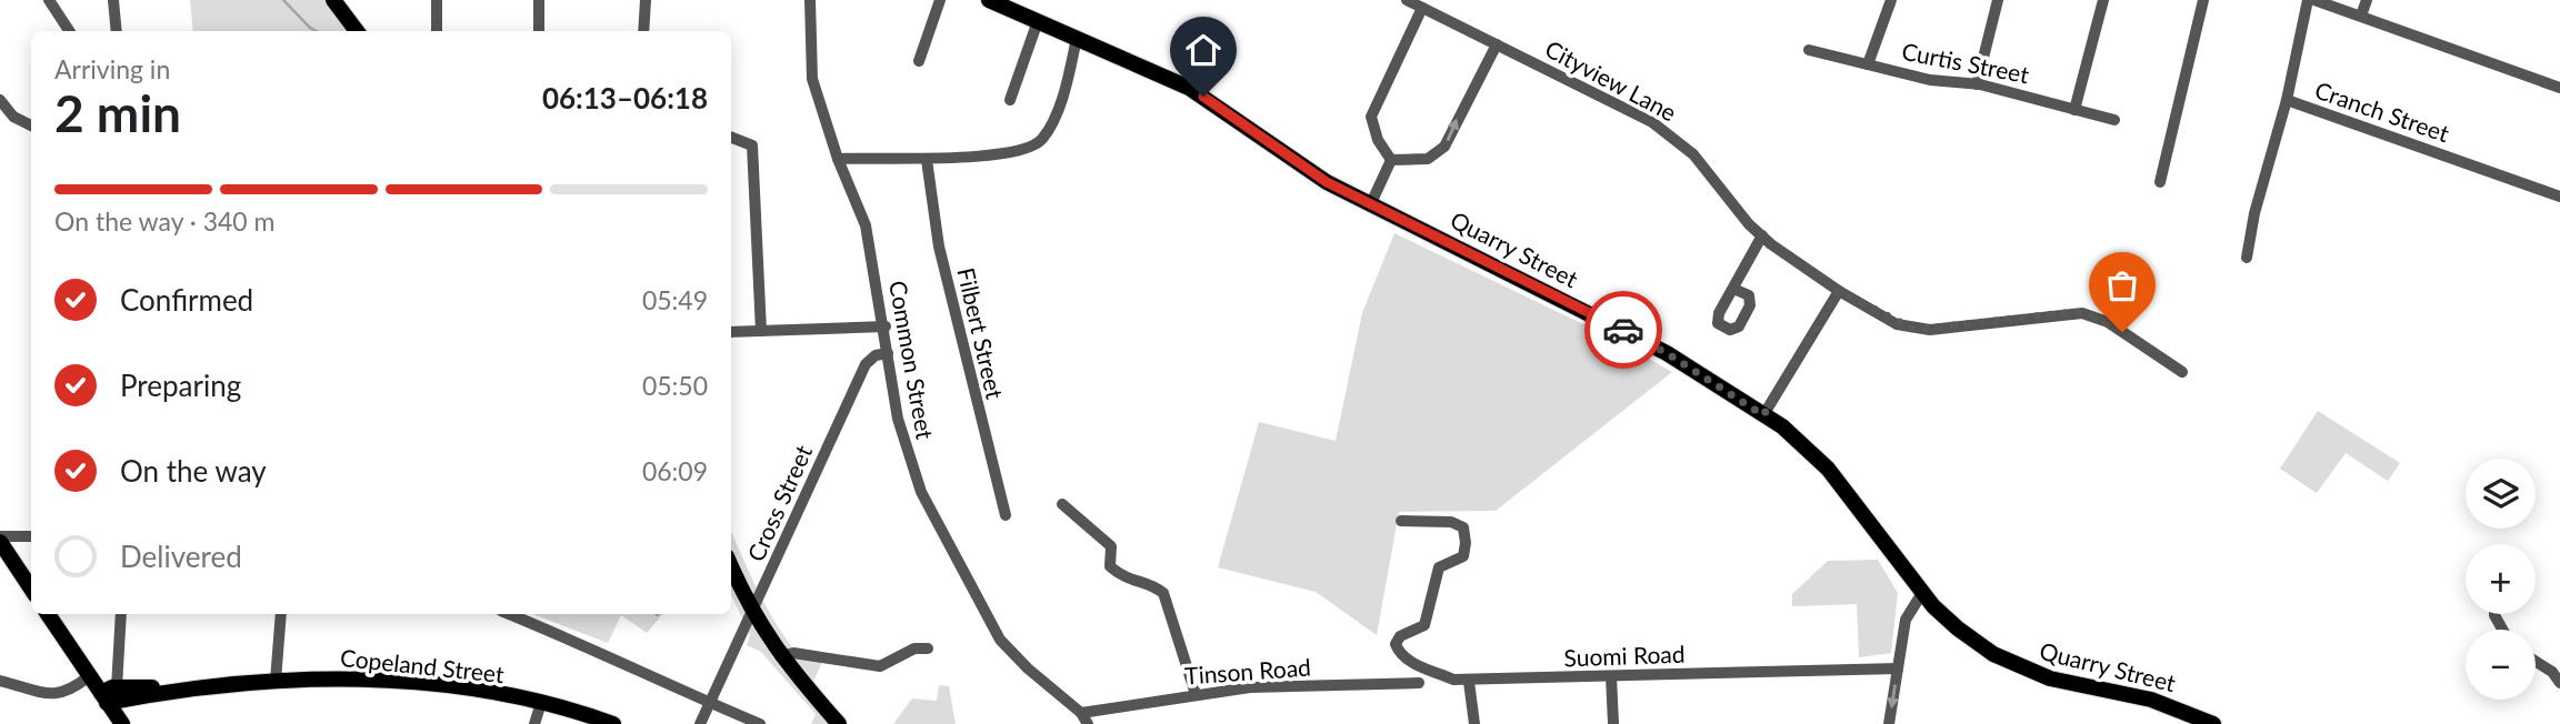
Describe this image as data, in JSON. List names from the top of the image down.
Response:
{
  "streets": {
    "main road": ["Quarry Street", "Copeland Street"],
    "street": [
      "Curtis Street",
      "Cityview Lane",
      "Cranch Street",
      "Filbert Street",
      "Common Street",
      "Cross Street",
      "Suomi Road",
      "Tinson Road"
    ]
  },
  "crossings": [
    ["Common Street", "Cross Street"],
    ["Common Street", "Tinson Road"]
  ],
  "page": {
    "heading": ["2 min", "Arriving in", "06:13–06:18"],
    "bar": "On the way · 340 m",
    "list": [
      ["Confirmed", "05:49"],
      ["Preparing", "05:50"],
      ["On the way", "06:09"],
      "Delivered"
    ],
    "map_buttons": ["+", "−"]
  }
}
